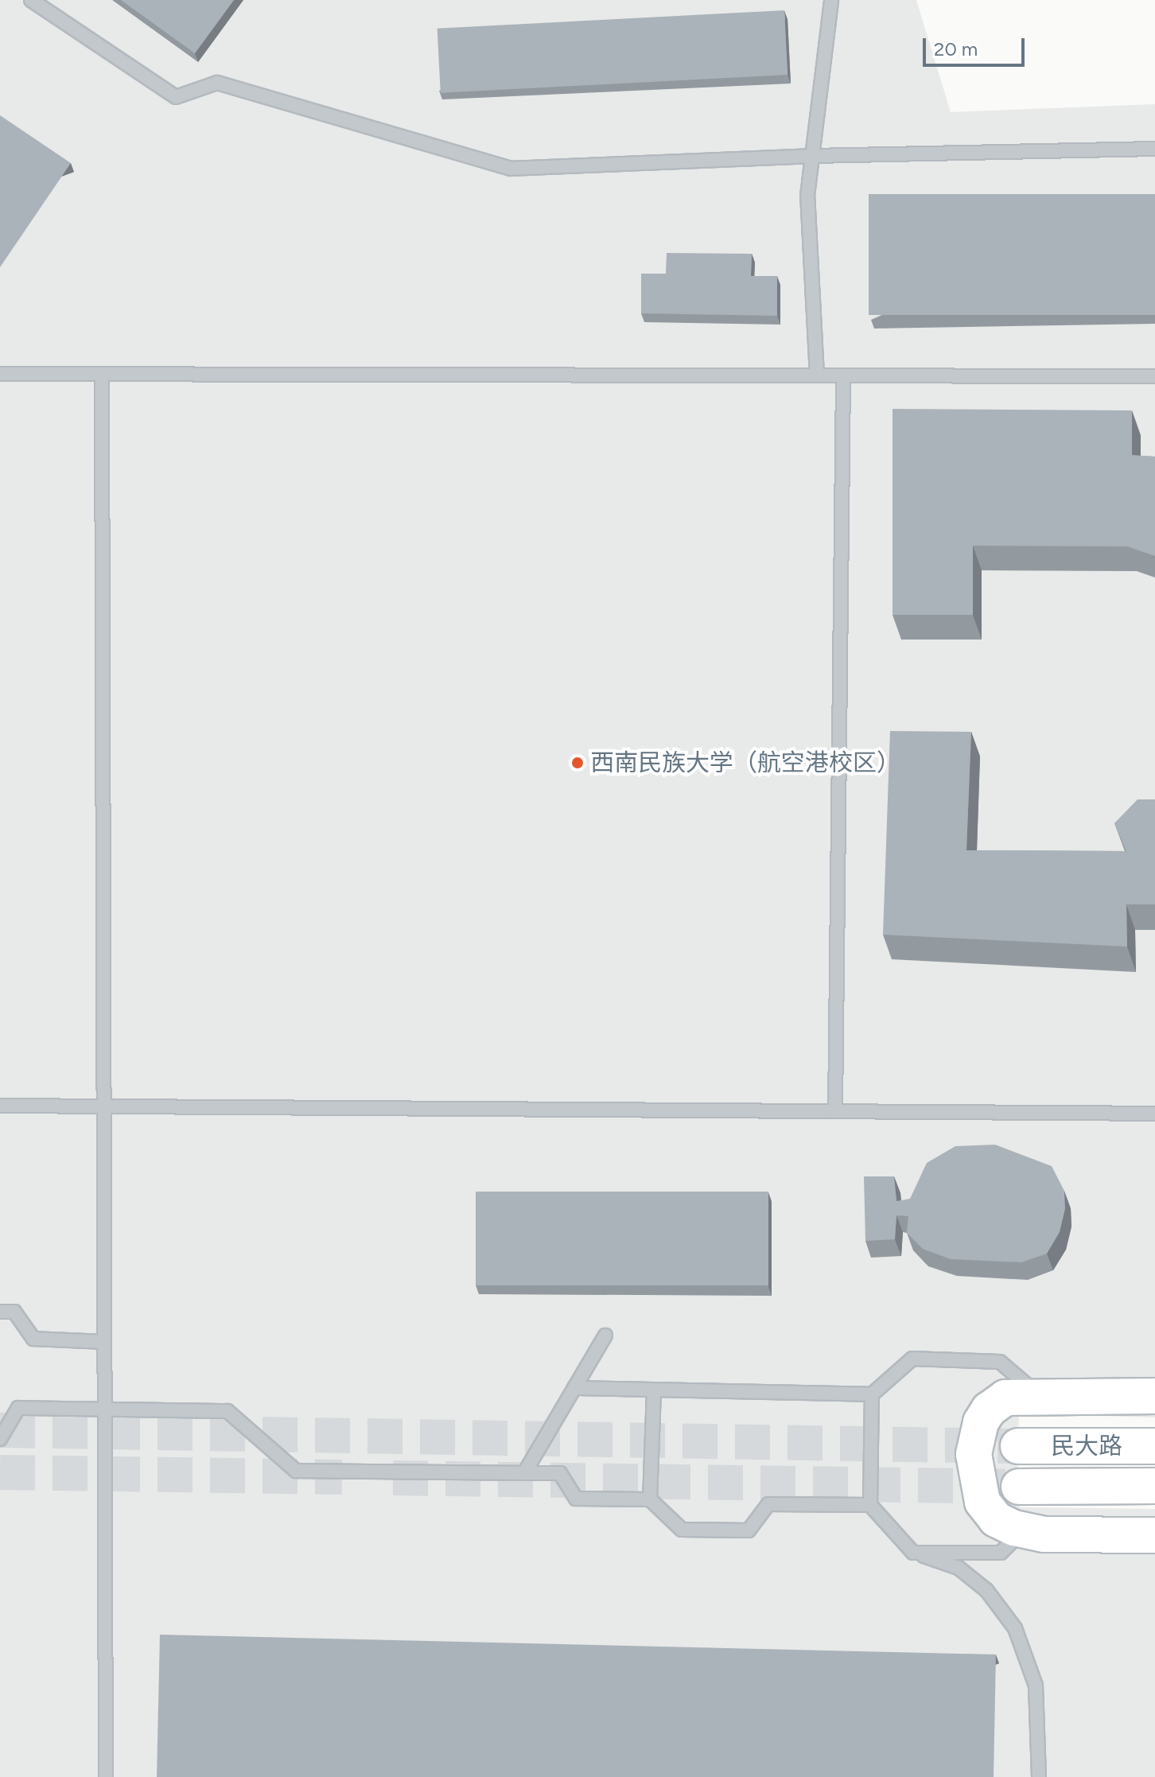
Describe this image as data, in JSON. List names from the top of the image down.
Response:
{
  "streets": {
    "street": ["民大路"]
  },
  "places": ["西南民族大学（航空港校区）"],
  "scale_bar": "20 m"
}
